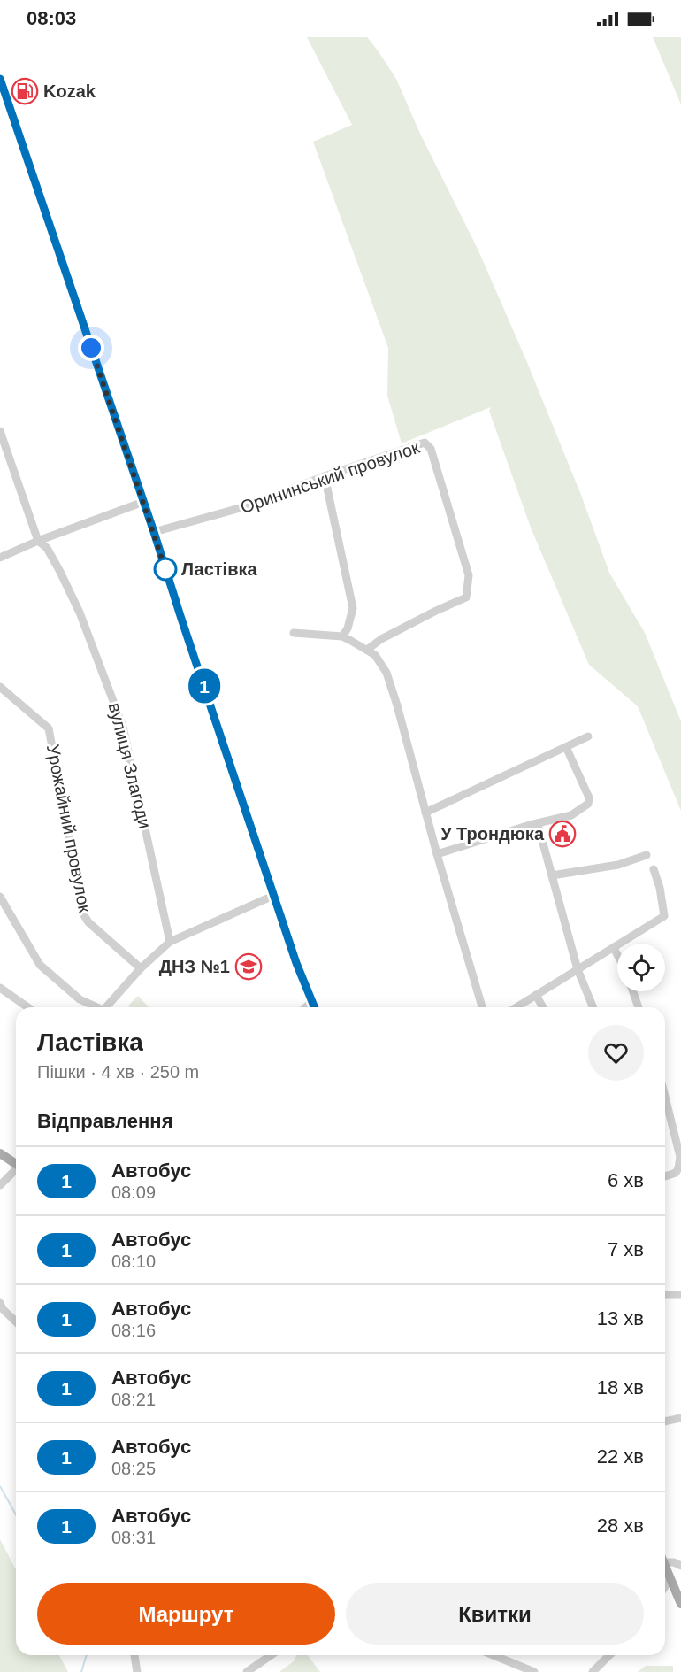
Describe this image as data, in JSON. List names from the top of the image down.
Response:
{
  "streets": {
    "street": ["Орининський провулок", "вулиця Злагоди", "Урожайний провулок"]
  },
  "places": {
    "fuel station": ["Kozak"],
    "other": ["Ластівка"],
    "public building": ["У Трондюка"],
    "school or university": ["ДНЗ №1"]
  },
  "lines": ["bus line 1"],
  "page": {
    "status": "08:03",
    "on_map": "1",
    "heading": [
      ["Ластівка", "Пішки · 4 хв · 250 m"],
      "Відправлення"
    ],
    "list": [
      {
        "mark": "1",
        "name": "Автобус",
        "note": "08:09",
        "value": "6 хв"
      },
      {
        "mark": "1",
        "name": "Автобус",
        "note": "08:10",
        "value": "7 хв"
      },
      {
        "mark": "1",
        "name": "Автобус",
        "note": "08:16",
        "value": "13 хв"
      },
      {
        "mark": "1",
        "name": "Автобус",
        "note": "08:21",
        "value": "18 хв"
      },
      {
        "mark": "1",
        "name": "Автобус",
        "note": "08:25",
        "value": "22 хв"
      },
      {
        "mark": "1",
        "name": "Автобус",
        "note": "08:31",
        "value": "28 хв"
      }
    ],
    "buttons": ["Маршрут", "Квитки"]
  }
}
